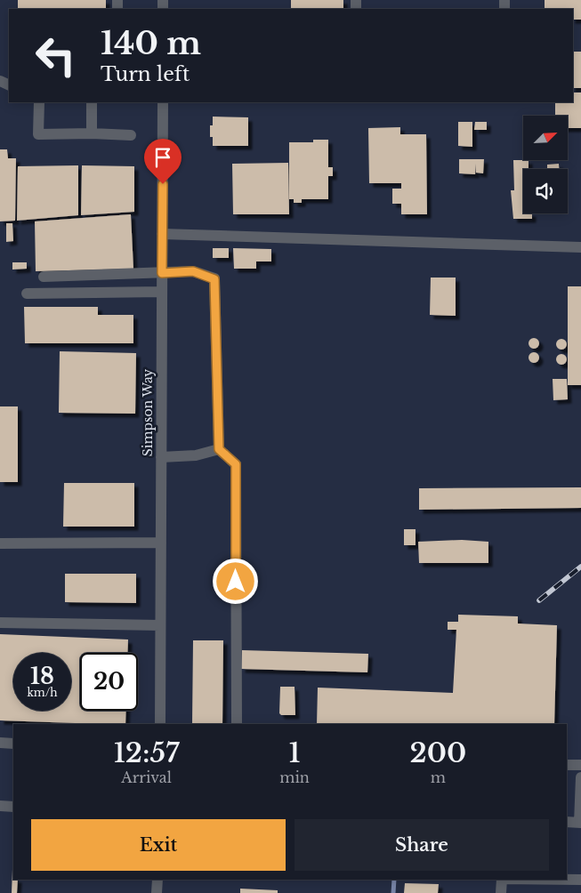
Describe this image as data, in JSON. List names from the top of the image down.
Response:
{
  "streets": {
    "street": ["Simpson Way"]
  },
  "north": "top right",
  "page": {
    "turn": ["140 m", "Turn left"],
    "speed": "18 km/h",
    "limit": "20",
    "eta": [
      "12:57",
      "Arrival",
      "1",
      "min",
      "200",
      "m"
    ],
    "buttons": ["Exit", "Share"]
  }
}
